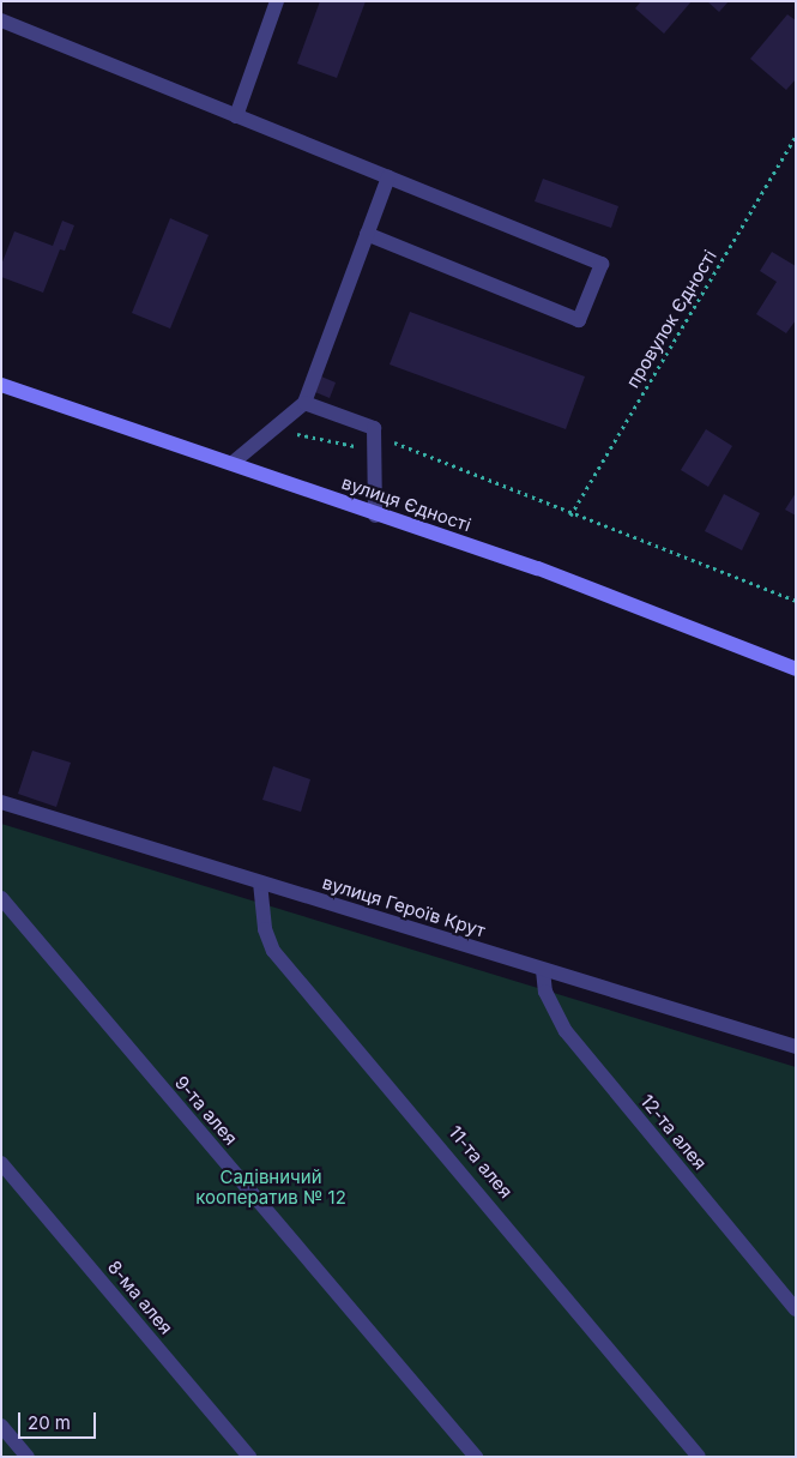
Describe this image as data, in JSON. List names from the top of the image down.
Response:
{
  "streets": {
    "main road": ["вулиця Єдності"],
    "street": [
      "вулиця Героїв Крут",
      "9-та алея",
      "12-та алея",
      "11-та алея",
      "8-ма алея"
    ],
    "path": ["провулок Єдності"]
  },
  "crossings": [
    ["вулиця Героїв Крут", "12-та алея"],
    ["вулиця Героїв Крут", "11-та алея"]
  ],
  "parks": ["Садівничий кооператив № 12"],
  "scale_bar": "20 m"
}
